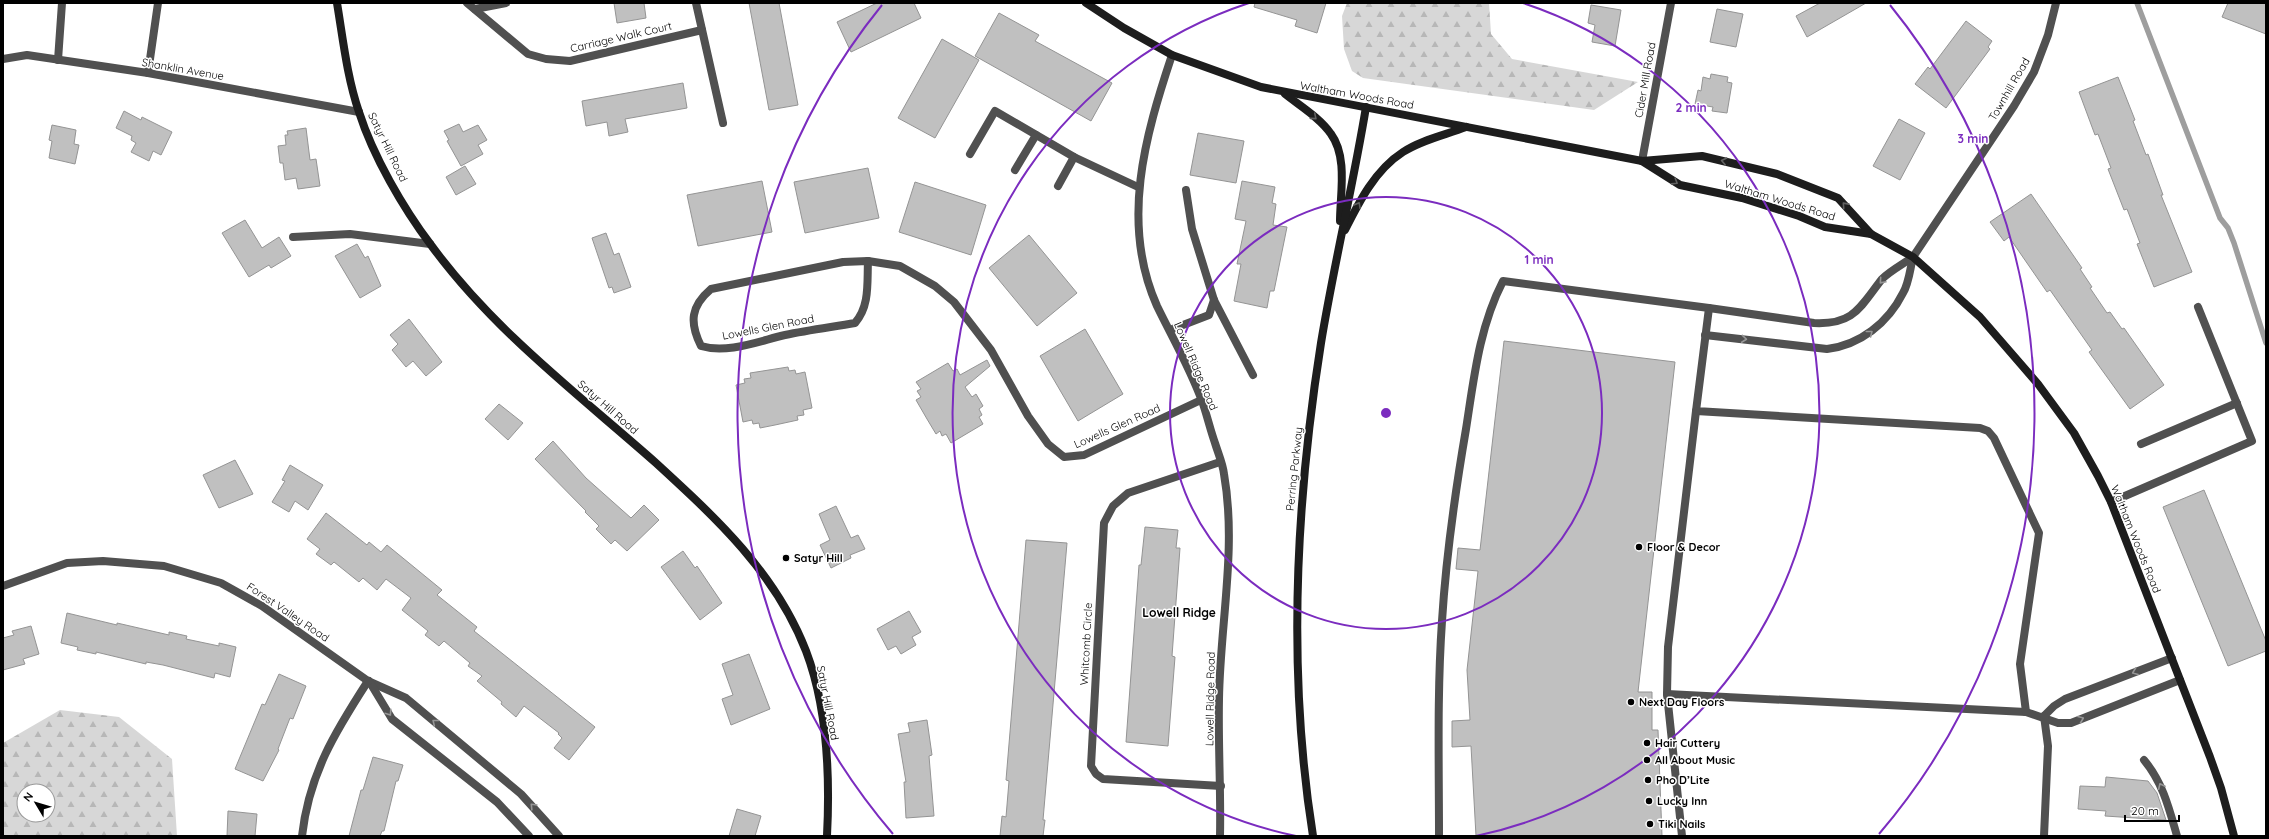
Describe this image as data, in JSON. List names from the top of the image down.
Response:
{
  "streets": {
    "street": [
      "Carriage Walk Court",
      "Shanklin Avenue",
      "Cider Mill Road",
      "Townhill Road",
      "Waltham Woods Road",
      "Satyr Hill Road",
      "Lowells Glen Road",
      "Lowell Ridge Road",
      "Perring Parkway",
      "Forest Valley Road",
      "Whitcomb Circle"
    ]
  },
  "crossings": [
    ["Shanklin Avenue", "Satyr Hill Road"],
    ["Cider Mill Road", "Waltham Woods Road"],
    ["Townhill Road", "Waltham Woods Road"],
    ["Waltham Woods Road", "Lowell Ridge Road"],
    ["Waltham Woods Road", "Perring Parkway"],
    ["Lowells Glen Road", "Lowell Ridge Road"],
    ["Lowell Ridge Road", "Whitcomb Circle"]
  ],
  "districts": ["Lowell Ridge"],
  "places": [
    "Floor & Decor",
    "Satyr Hill",
    "Next Day Floors",
    "Hair Cuttery",
    "All About Music",
    "Pho D’Lite",
    "Lucky Inn",
    "Tiki Nails"
  ],
  "scale_bar": "20 m",
  "north": "top left",
  "rings": ["2 min", "3 min", "1 min"]
}
